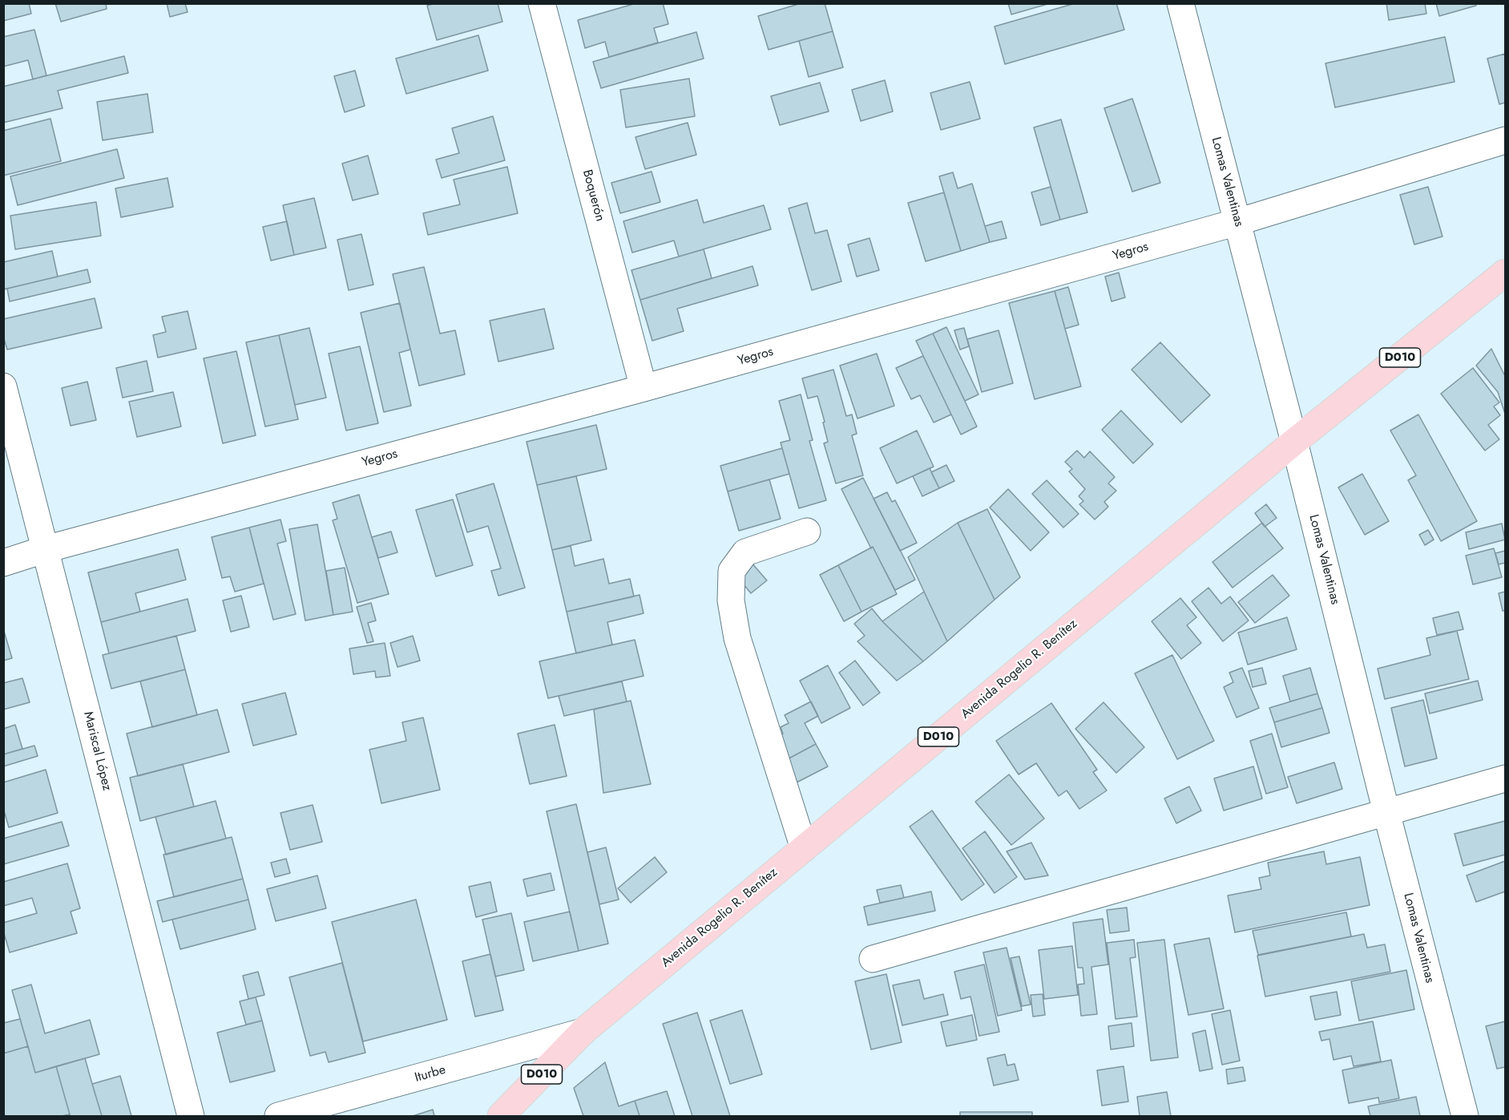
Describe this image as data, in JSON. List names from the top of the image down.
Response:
{
  "streets": {
    "main road": ["D010", "Avenida Rogelio R. Benítez"],
    "street": [
      "Lomas Valentinas",
      "Boquerón",
      "Yegros",
      "Mariscal López",
      "Iturbe"
    ]
  },
  "crossings": [
    ["Lomas Valentinas", "Yegros"],
    ["Lomas Valentinas", "Avenida Rogelio R. Benítez"],
    ["Boquerón", "Yegros"],
    ["Yegros", "Mariscal López"],
    ["Avenida Rogelio R. Benítez", "Iturbe"]
  ]
}
